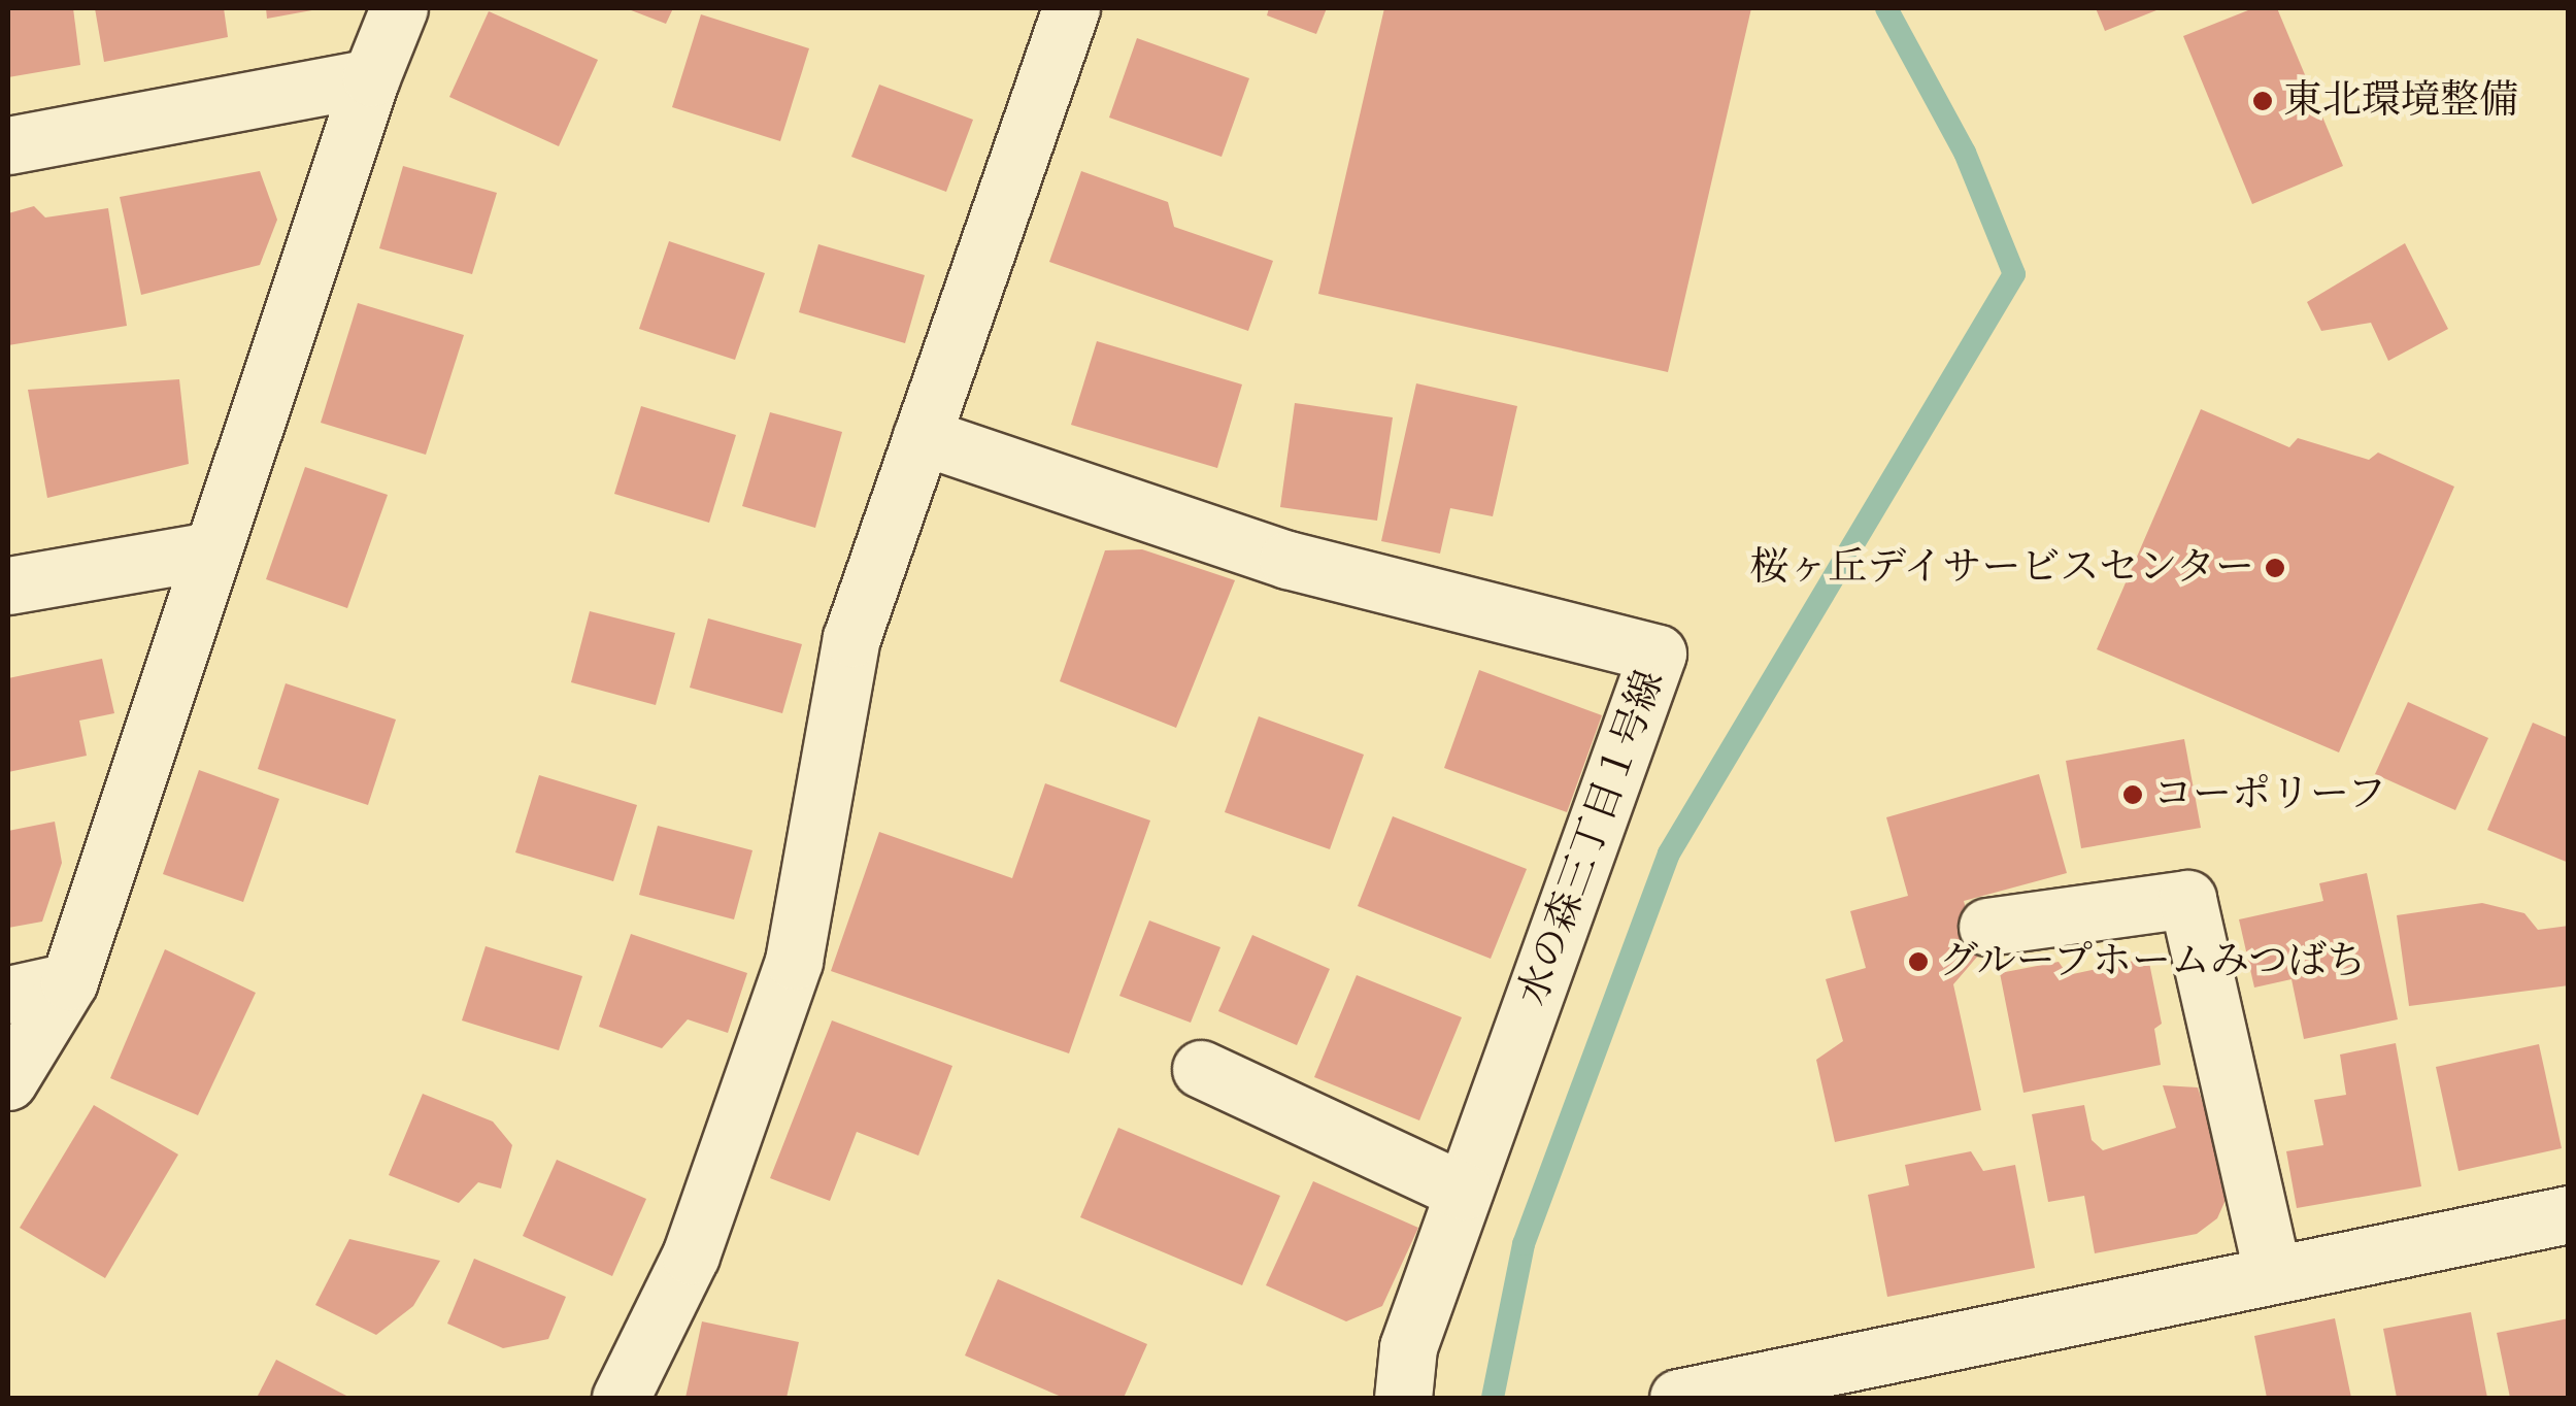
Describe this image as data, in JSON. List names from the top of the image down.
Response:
{
  "streets": {
    "street": ["水の森三丁目１号線"]
  },
  "places": [
    "東北環境整備",
    "桜ヶ丘デイサービスセンター",
    "コーポリーフ",
    "グループホームみつばち"
  ]
}
